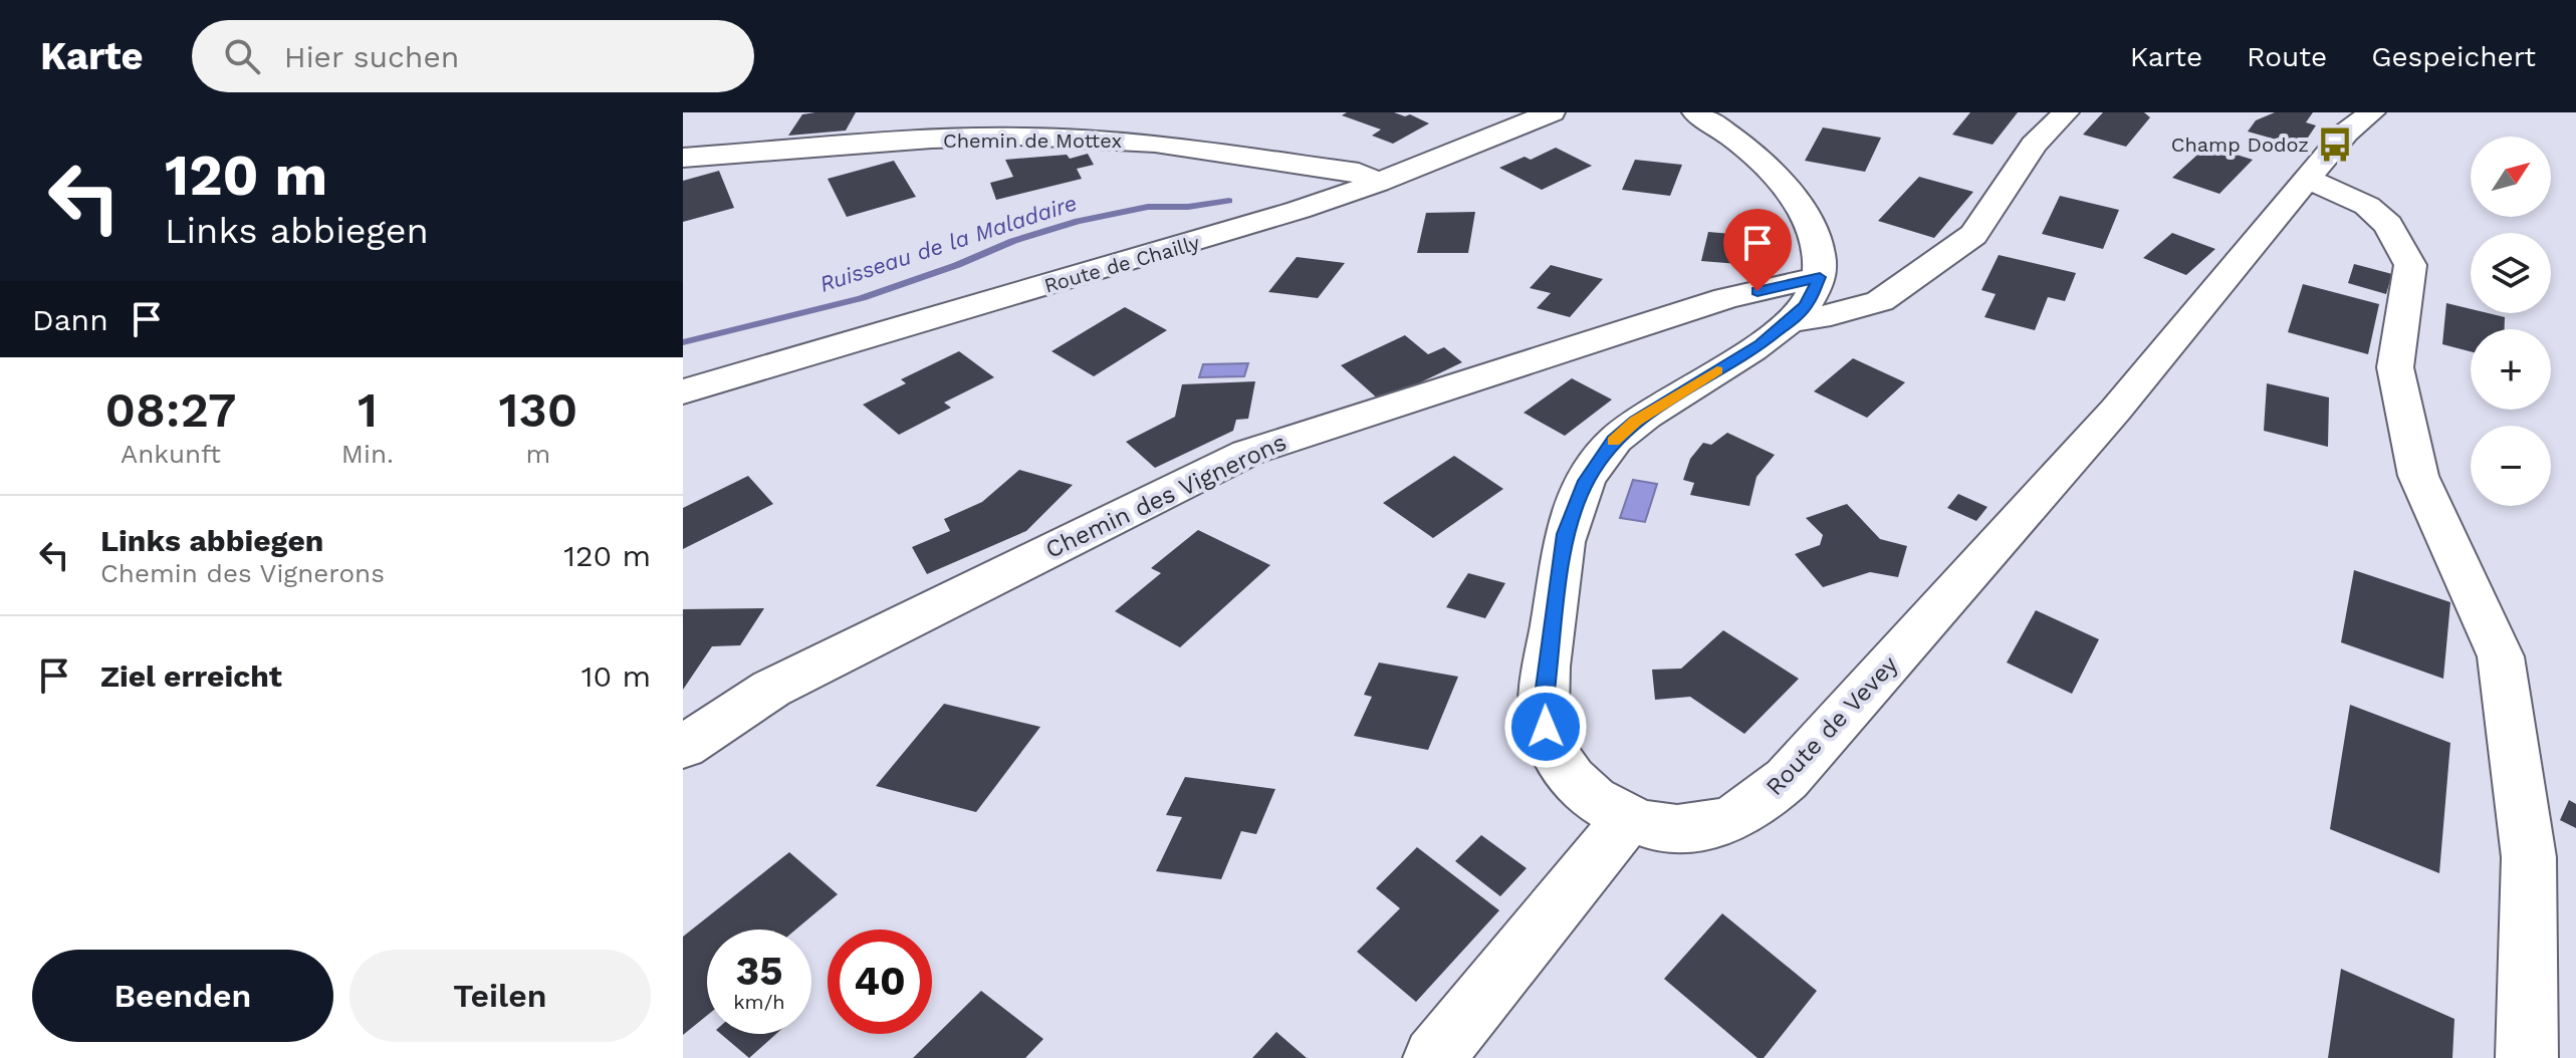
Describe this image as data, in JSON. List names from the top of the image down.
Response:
{
  "streets": {
    "street": [
      "Chemin de Mottex",
      "Route de Chailly",
      "Chemin des Vignerons",
      "Route de Vevey"
    ]
  },
  "crossings": [
    ["Chemin de Mottex", "Route de Chailly"],
    ["Chemin des Vignerons", "Route de Vevey"]
  ],
  "water": ["Ruisseau de la Maladaire"],
  "places": {
    "bus stop": ["Champ Dodoz"]
  },
  "north": "top right",
  "page": {
    "header": "Karte",
    "search": "Hier suchen",
    "nav": ["Karte", "Route", "Gespeichert"],
    "turn": ["120 m", "Links abbiegen"],
    "map_buttons": ["+", "−"],
    "then": "Dann",
    "eta": [
      "08:27",
      "Ankunft",
      "1",
      "Min.",
      "130",
      "m"
    ],
    "list": [
      {
        "name": "Links abbiegen",
        "note": "Chemin des Vignerons",
        "value": "120 m"
      },
      {
        "name": "Ziel erreicht",
        "value": "10 m"
      }
    ],
    "speed": "35 km/h",
    "limit": "40",
    "buttons": ["Beenden", "Teilen"]
  }
}
